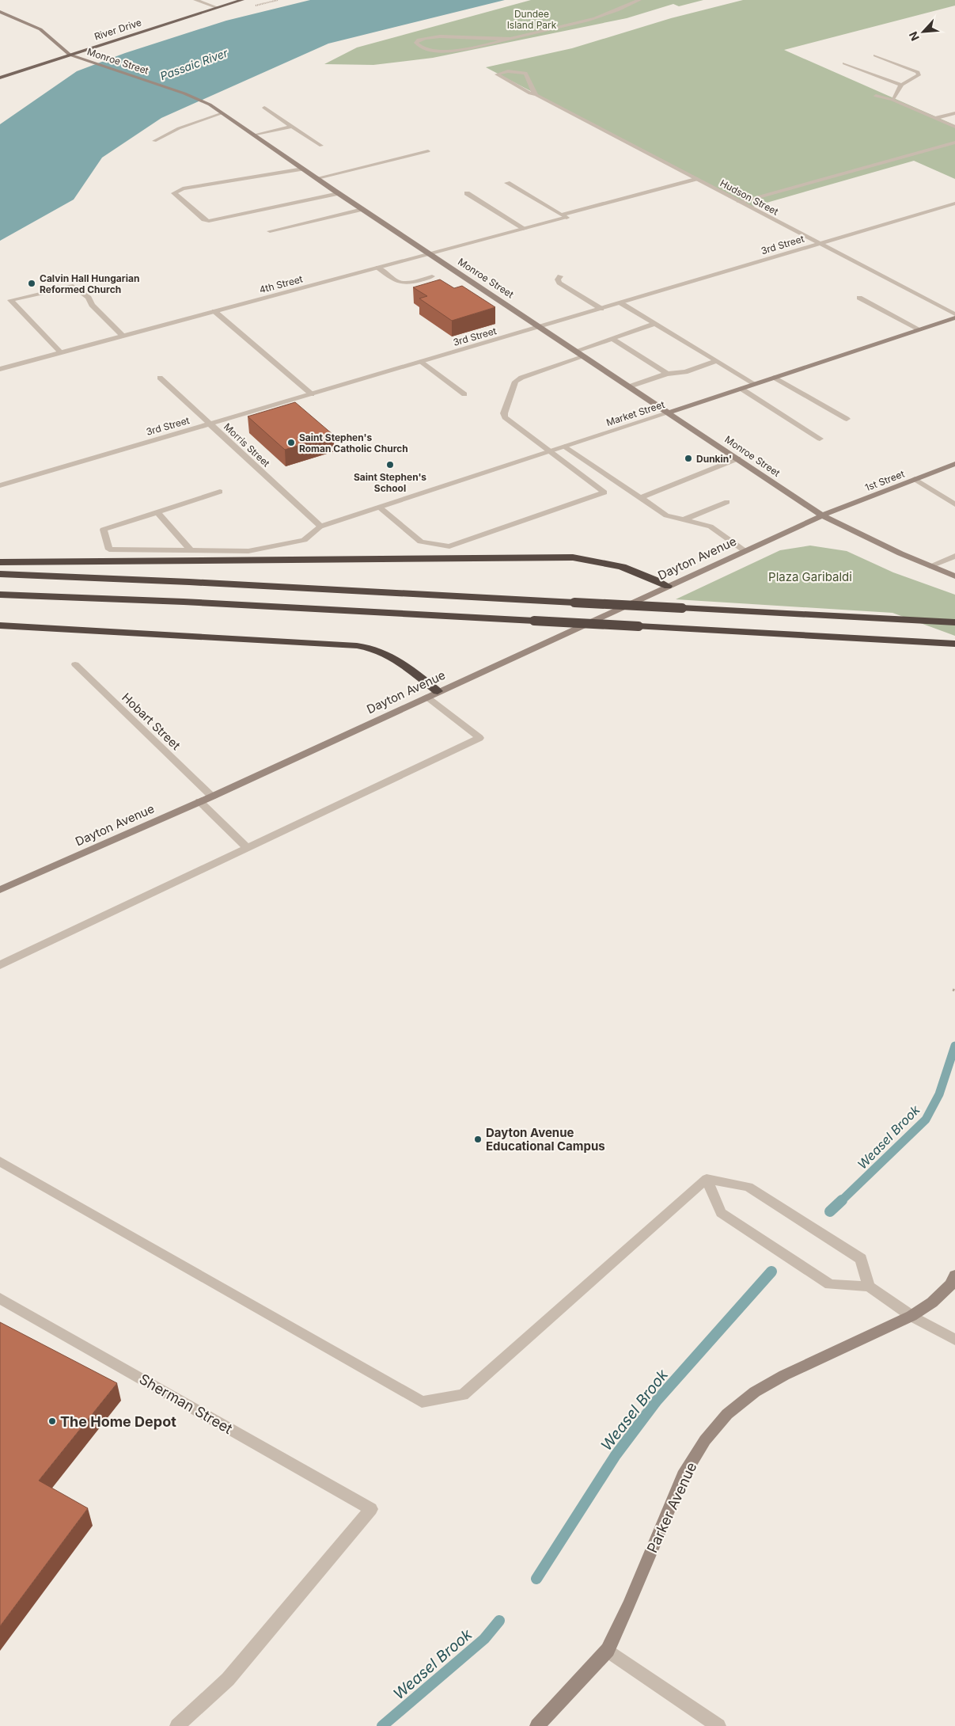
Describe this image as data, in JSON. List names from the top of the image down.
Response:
{
  "streets": {
    "main road": [
      "River Drive",
      "Monroe Street",
      "Market Street",
      "1st Street",
      "Dayton Avenue",
      "Parker Avenue"
    ],
    "street": [
      "Hudson Street",
      "3rd Street",
      "4th Street",
      "Morris Street",
      "Hobart Street",
      "Sherman Street"
    ]
  },
  "crossings": [
    ["River Drive", "Monroe Street"],
    ["Monroe Street", "3rd Street"],
    ["Monroe Street", "4th Street"],
    ["Monroe Street", "Market Street"],
    ["Monroe Street", "1st Street"],
    ["Monroe Street", "Dayton Avenue"],
    ["Hudson Street", "3rd Street"],
    ["Hudson Street", "4th Street"],
    ["Hudson Street", "Market Street"],
    ["3rd Street", "Morris Street"],
    ["Market Street", "Morris Street"],
    ["1st Street", "Dayton Avenue"],
    ["Dayton Avenue", "Hobart Street"]
  ],
  "water": ["Passaic River", "Weasel Brook"],
  "parks": ["Dundee Island Park", "Plaza Garibaldi"],
  "places": [
    "Calvin Hall Hungarian Reformed Church",
    "Saint Stephen's Roman Catholic Church",
    "Dunkin'",
    "Saint Stephen's School",
    "Dayton Avenue Educational Campus",
    "The Home Depot"
  ],
  "north": "bottom left"
}
